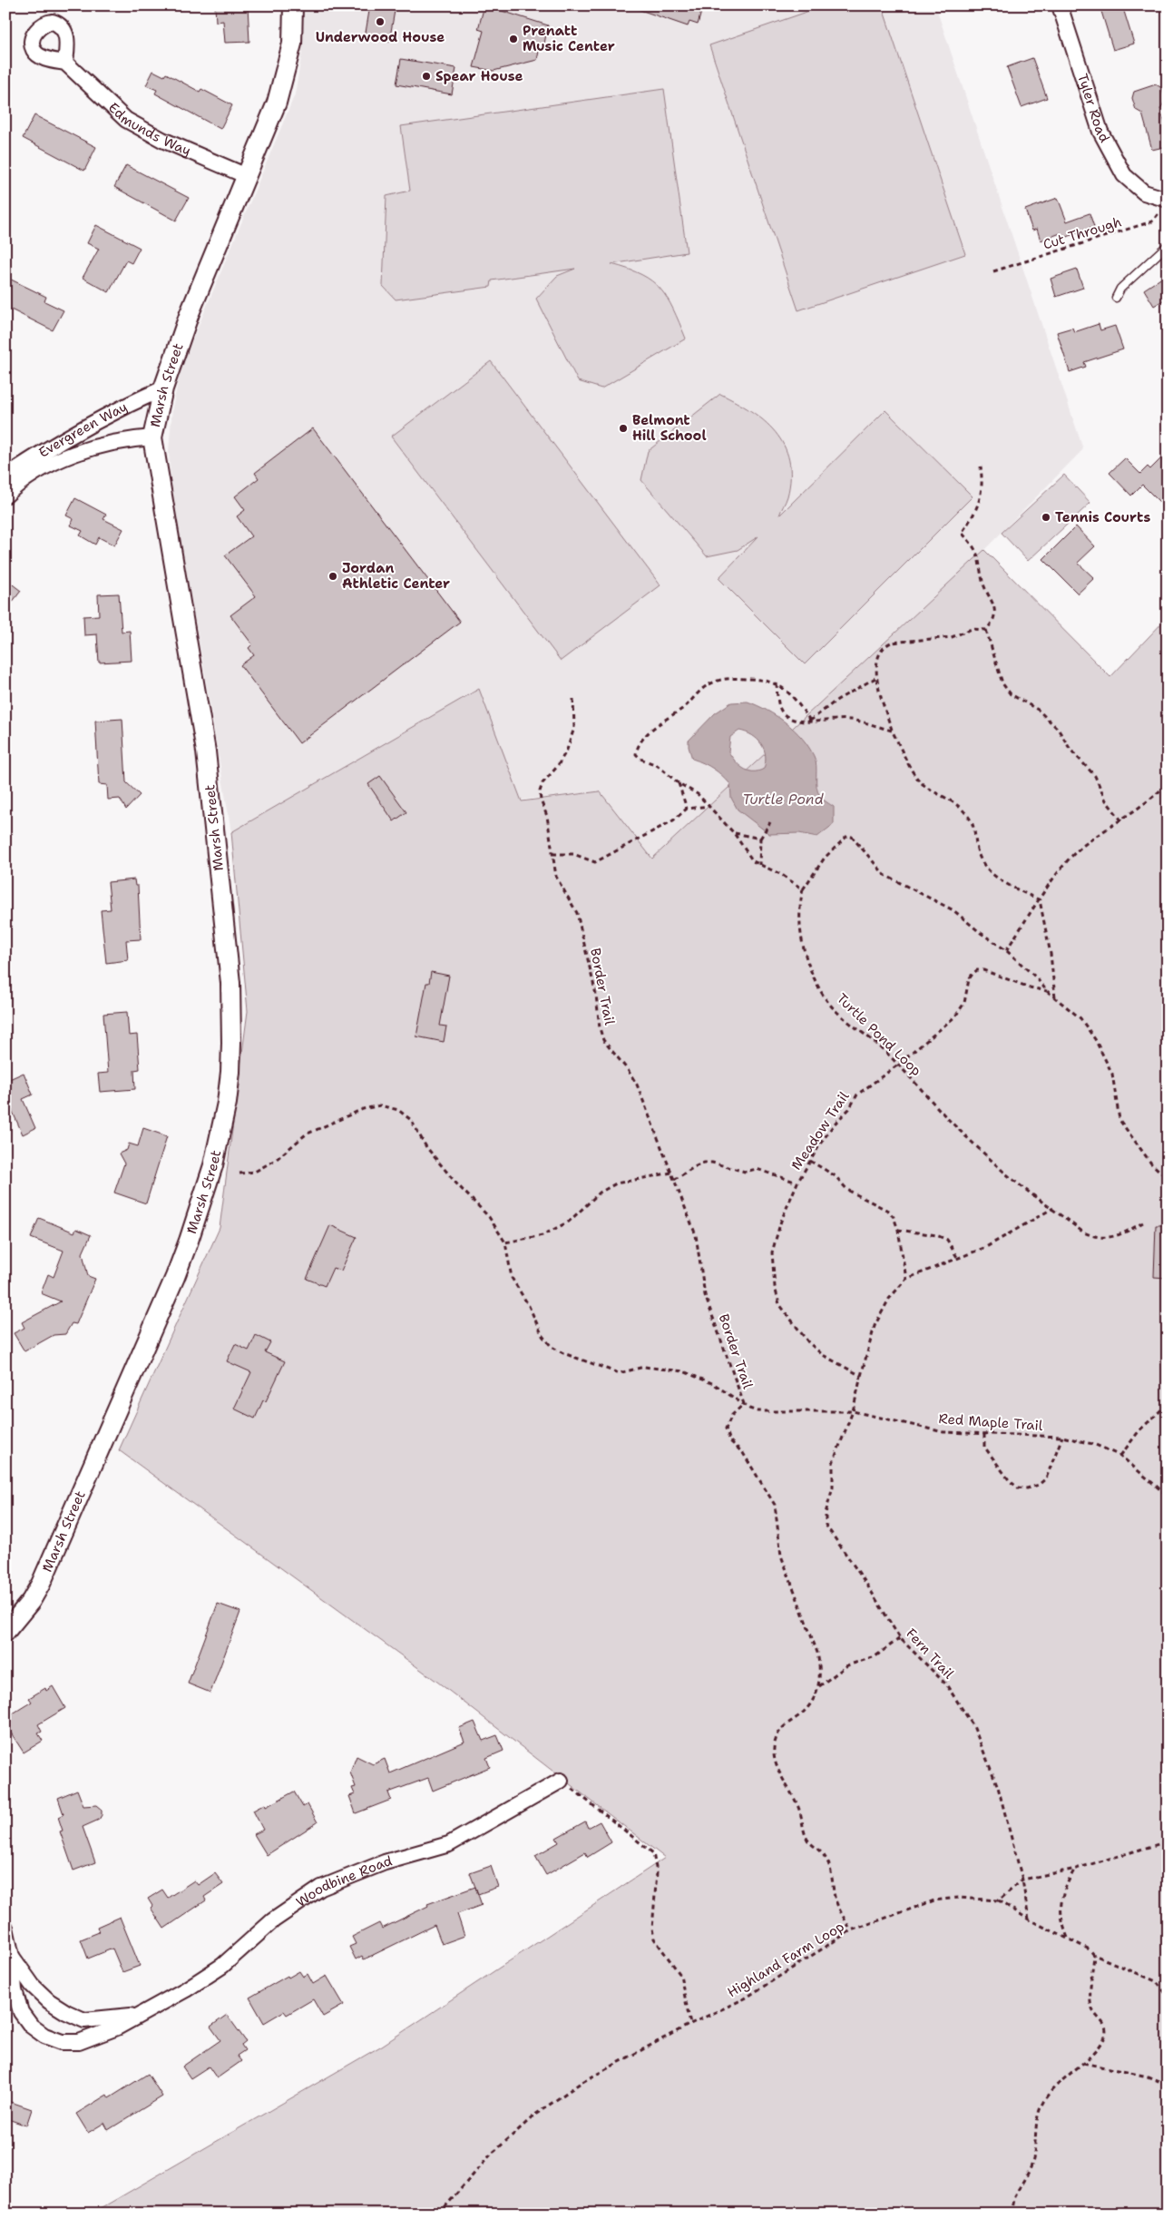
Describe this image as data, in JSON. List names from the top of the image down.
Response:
{
  "streets": {
    "street": [
      "Tyler Road",
      "Edmunds Way",
      "Marsh Street",
      "Evergreen Way",
      "Woodbine Road"
    ],
    "path": [
      "Cut Through",
      "Border Trail",
      "Turtle Pond Loop",
      "Meadow Trail",
      "Red Maple Trail",
      "Fern Trail",
      "Highland Farm Loop"
    ]
  },
  "crossings": [
    ["Tyler Road", "Cut Through"],
    ["Edmunds Way", "Marsh Street"],
    ["Marsh Street", "Evergreen Way"],
    ["Border Trail", "Red Maple Trail"],
    ["Border Trail", "Highland Farm Loop"],
    ["Turtle Pond Loop", "Meadow Trail"],
    ["Red Maple Trail", "Fern Trail"]
  ],
  "water": ["Turtle Pond"],
  "places": [
    "Underwood House",
    "Prenatt Music Center",
    "Spear House",
    "Belmont Hill School",
    "Tennis Courts",
    "Jordan Athletic Center"
  ]
}
